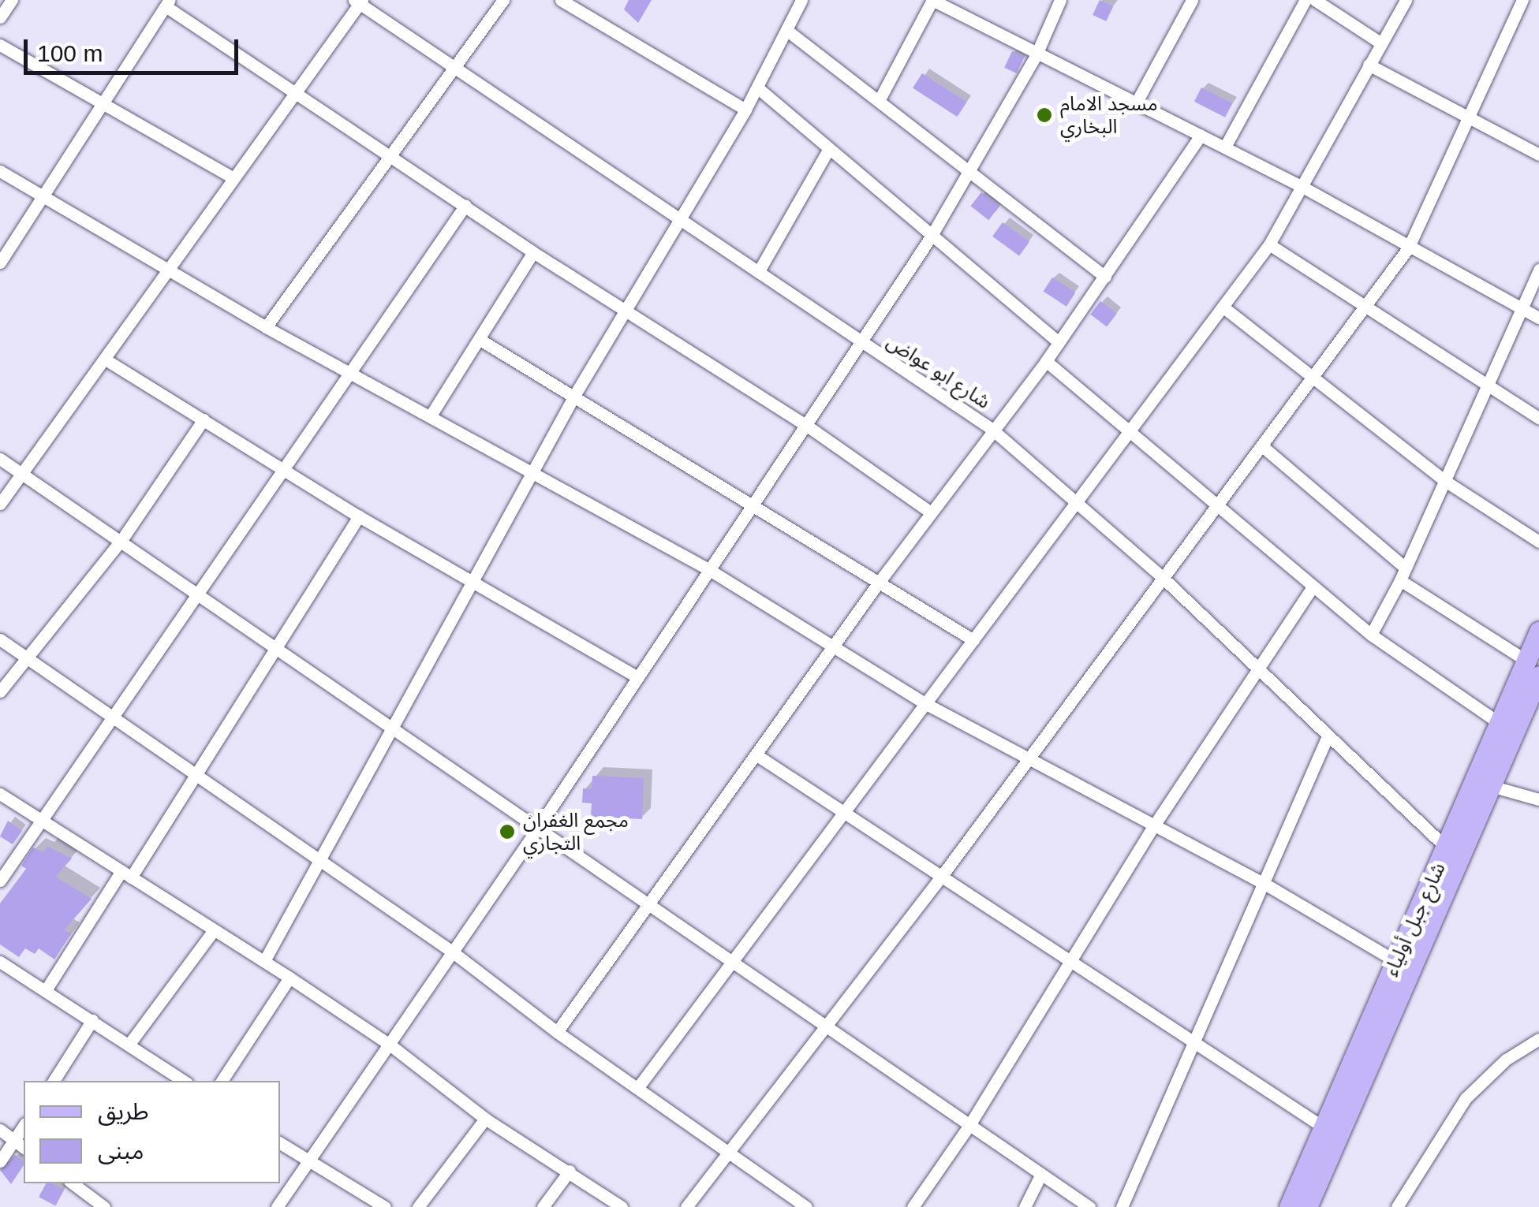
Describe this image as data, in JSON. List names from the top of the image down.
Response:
{
  "streets": {
    "main road": ["شارع جبل أولياء"],
    "street": ["شارع ابو عواض"]
  },
  "crossings": [
    ["شارع ابو عواض", "شارع جبل أولياء"]
  ],
  "places": ["مسجد الامام البخاري", "مجمع الغفران التجاري"],
  "legend": ["طريق", "مبنى"],
  "scale_bar": "100 m"
}
